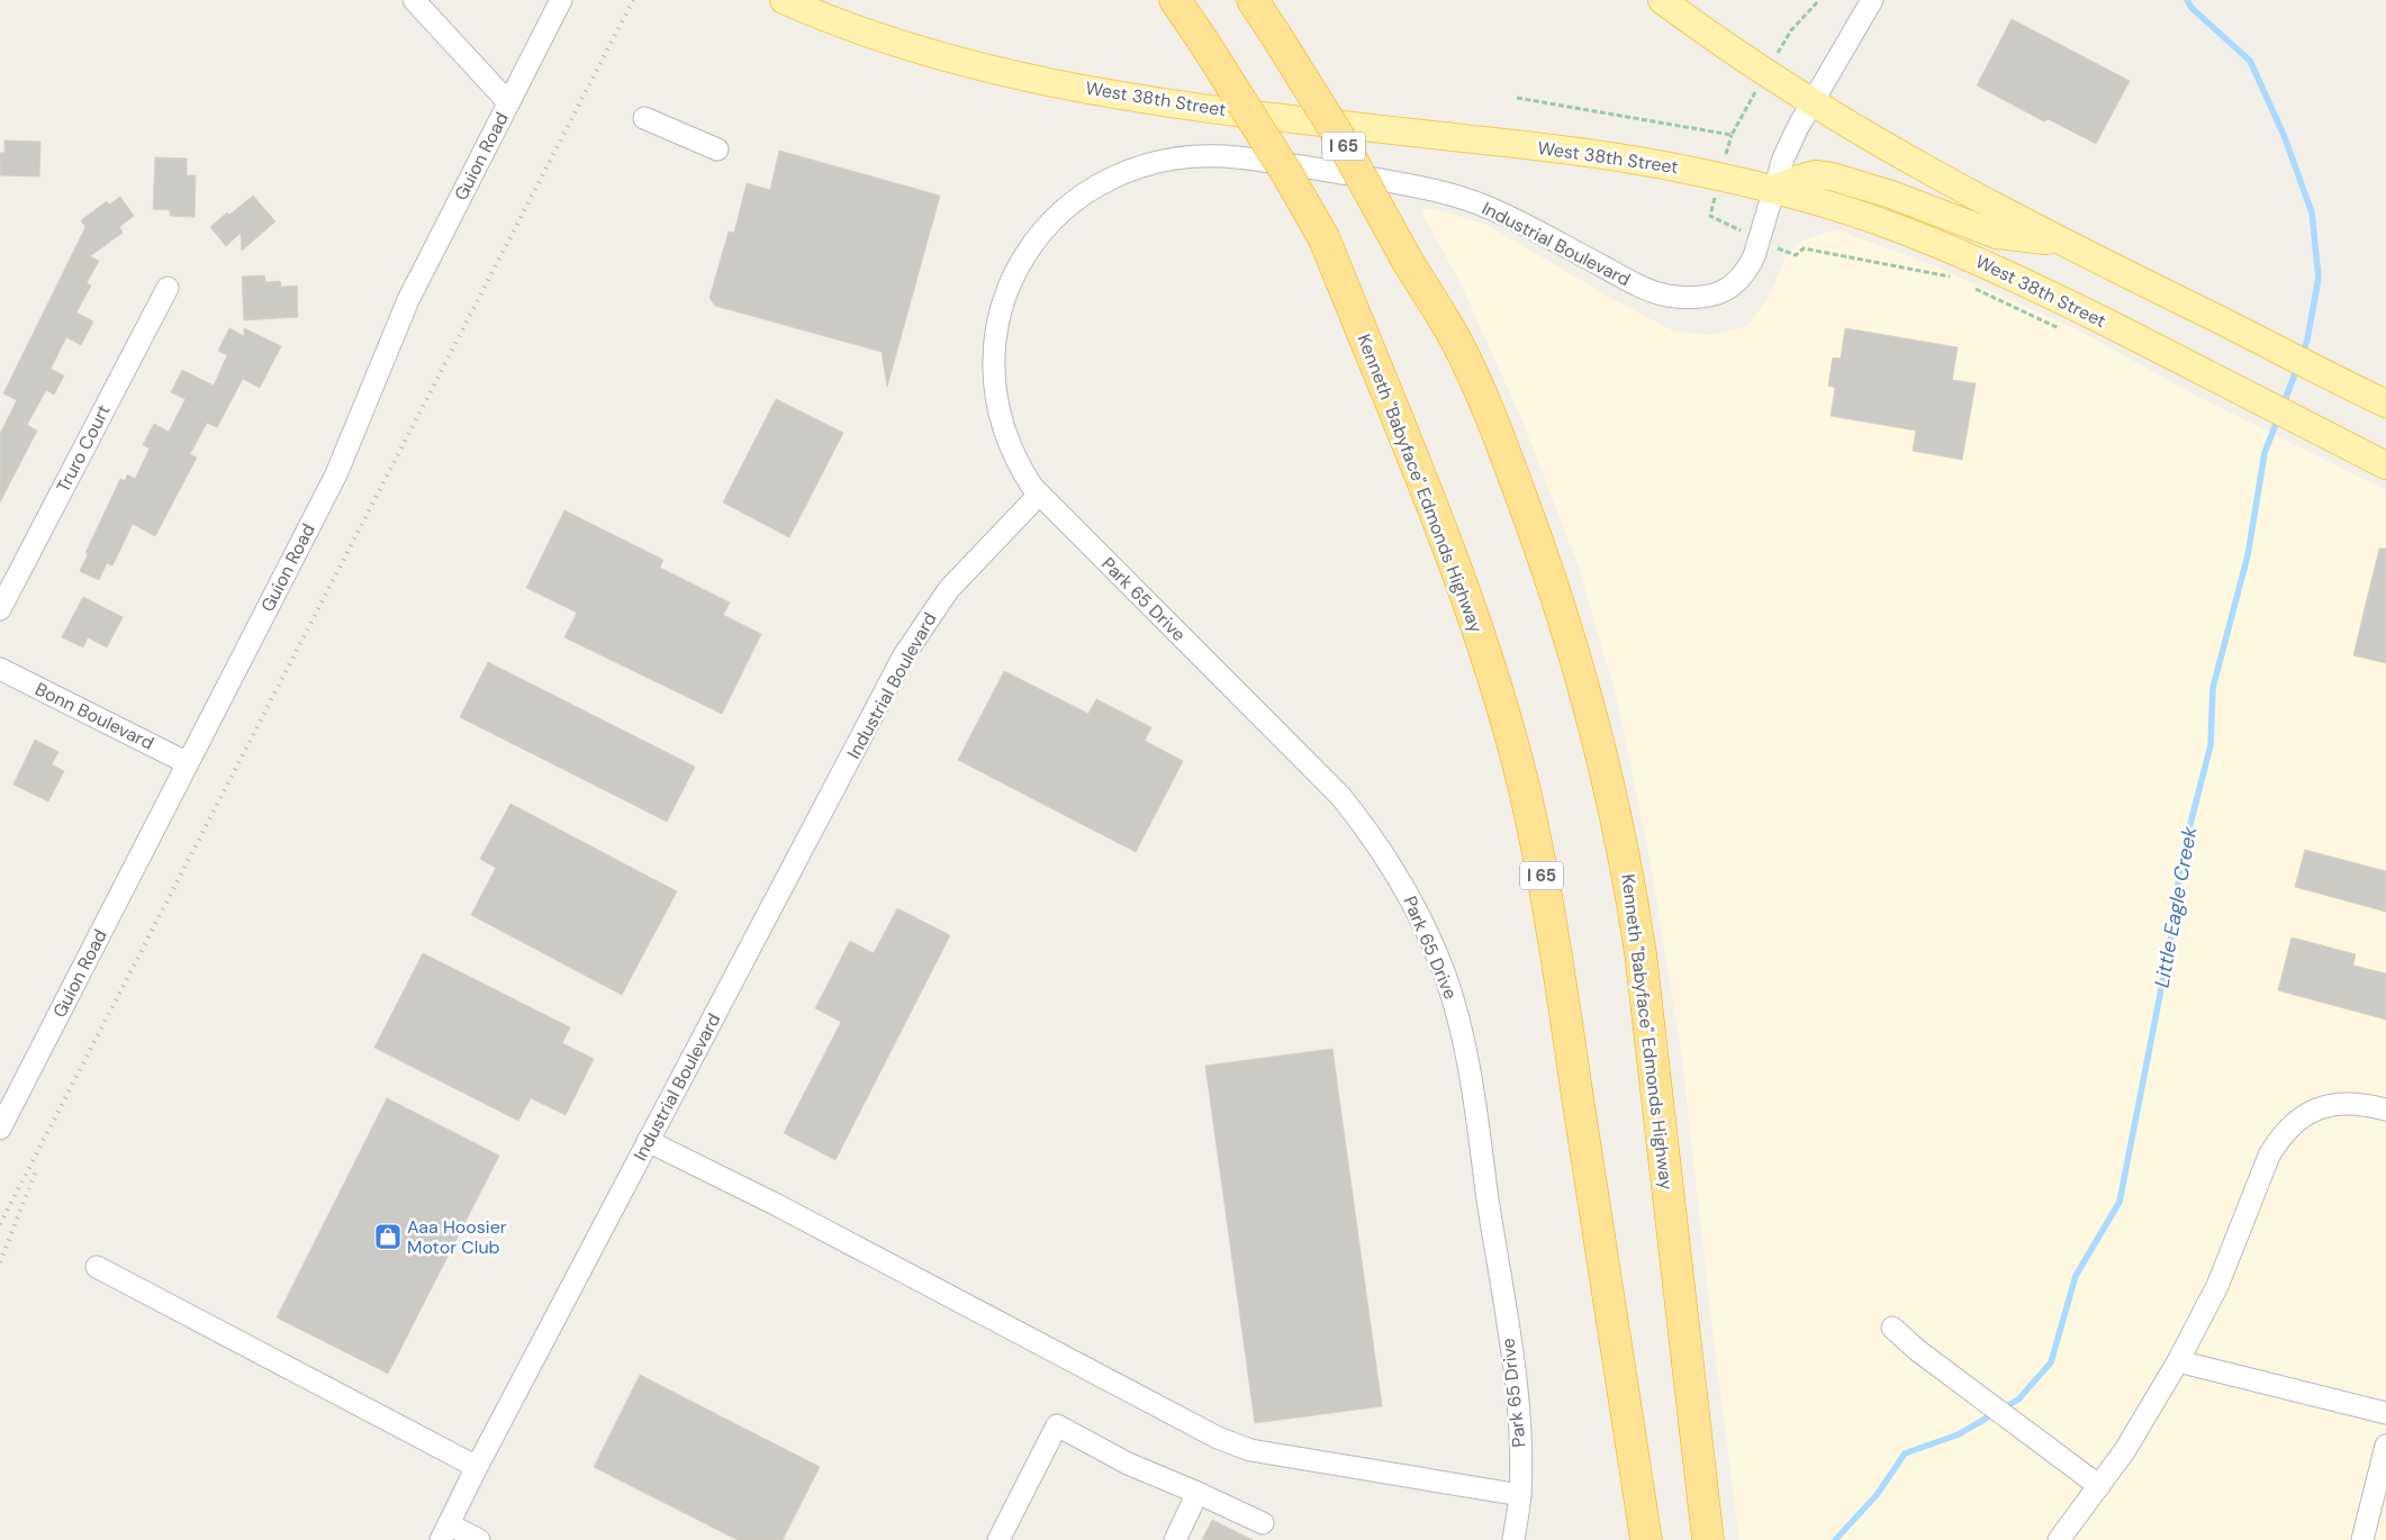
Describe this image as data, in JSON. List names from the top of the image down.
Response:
{
  "streets": {
    "highway": ["I 65", "Kenneth \"Babyface\" Edmonds Highway"],
    "main road": ["West 38th Street"],
    "street": [
      "Guion Road",
      "Industrial Boulevard",
      "Truro Court",
      "Park 65 Drive",
      "Bonn Boulevard"
    ]
  },
  "crossings": [
    ["West 38th Street", "Industrial Boulevard"],
    ["Guion Road", "Bonn Boulevard"],
    ["Industrial Boulevard", "Park 65 Drive"]
  ],
  "water": ["Little Eagle Creek"],
  "places": {
    "shop": ["Aaa Hoosier Motor Club"]
  }
}
